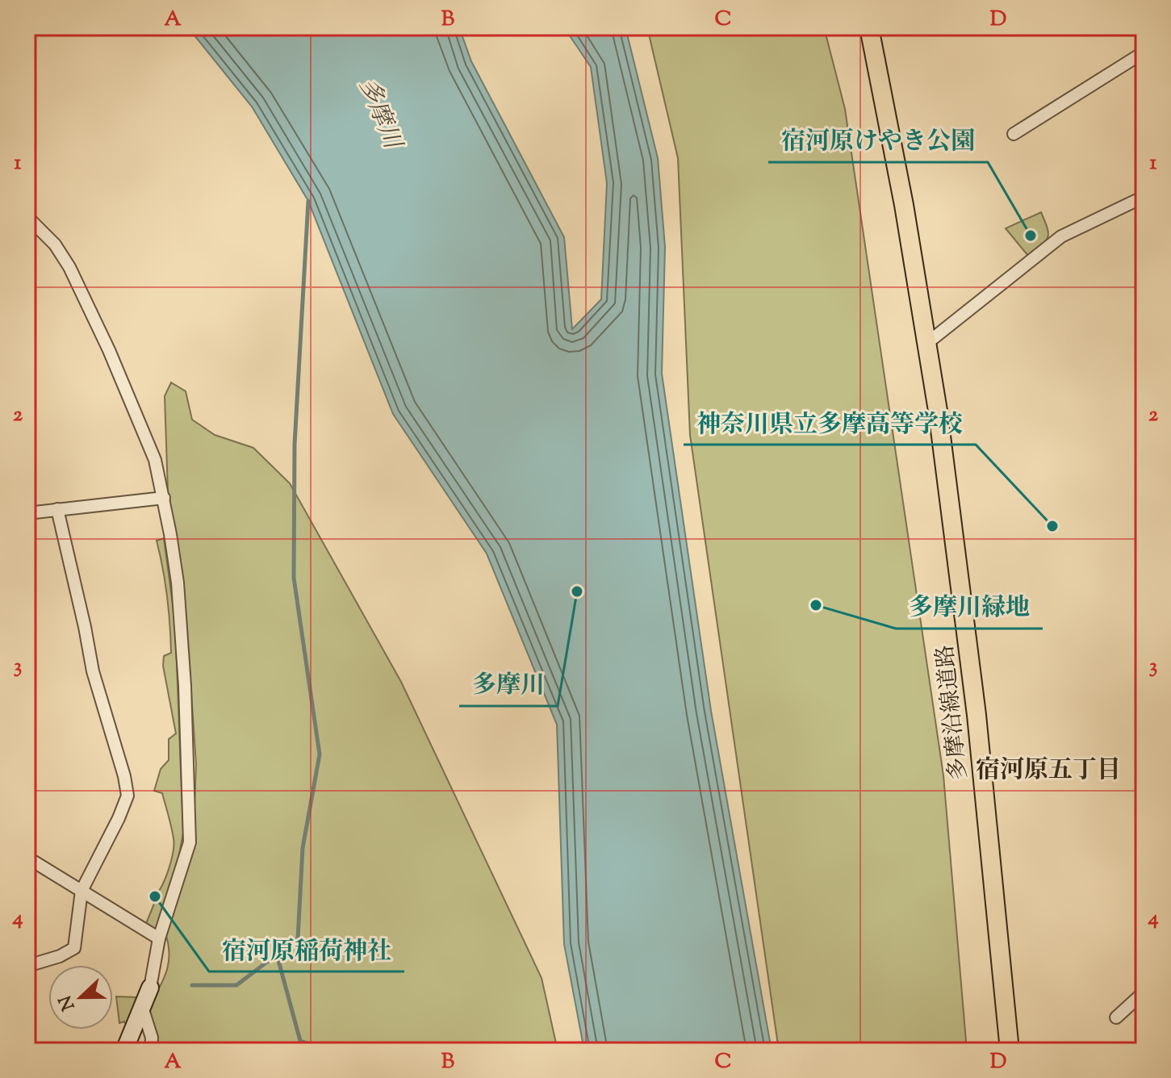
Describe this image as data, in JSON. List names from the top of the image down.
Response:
{
  "streets": {
    "main road": ["多摩沿線道路"]
  },
  "districts": ["宿河原五丁目"],
  "water": ["多摩川"],
  "places": [
    "宿河原けやき公園",
    "神奈川県立多摩高等学校",
    "多摩川",
    "多摩川緑地",
    "宿河原稲荷神社"
  ],
  "north": "left",
  "grid": {
    "columns": [
      "A",
      "B",
      "C",
      "D"
    ],
    "rows": [
      "1",
      "2",
      "3",
      "4"
    ]
  }
}
